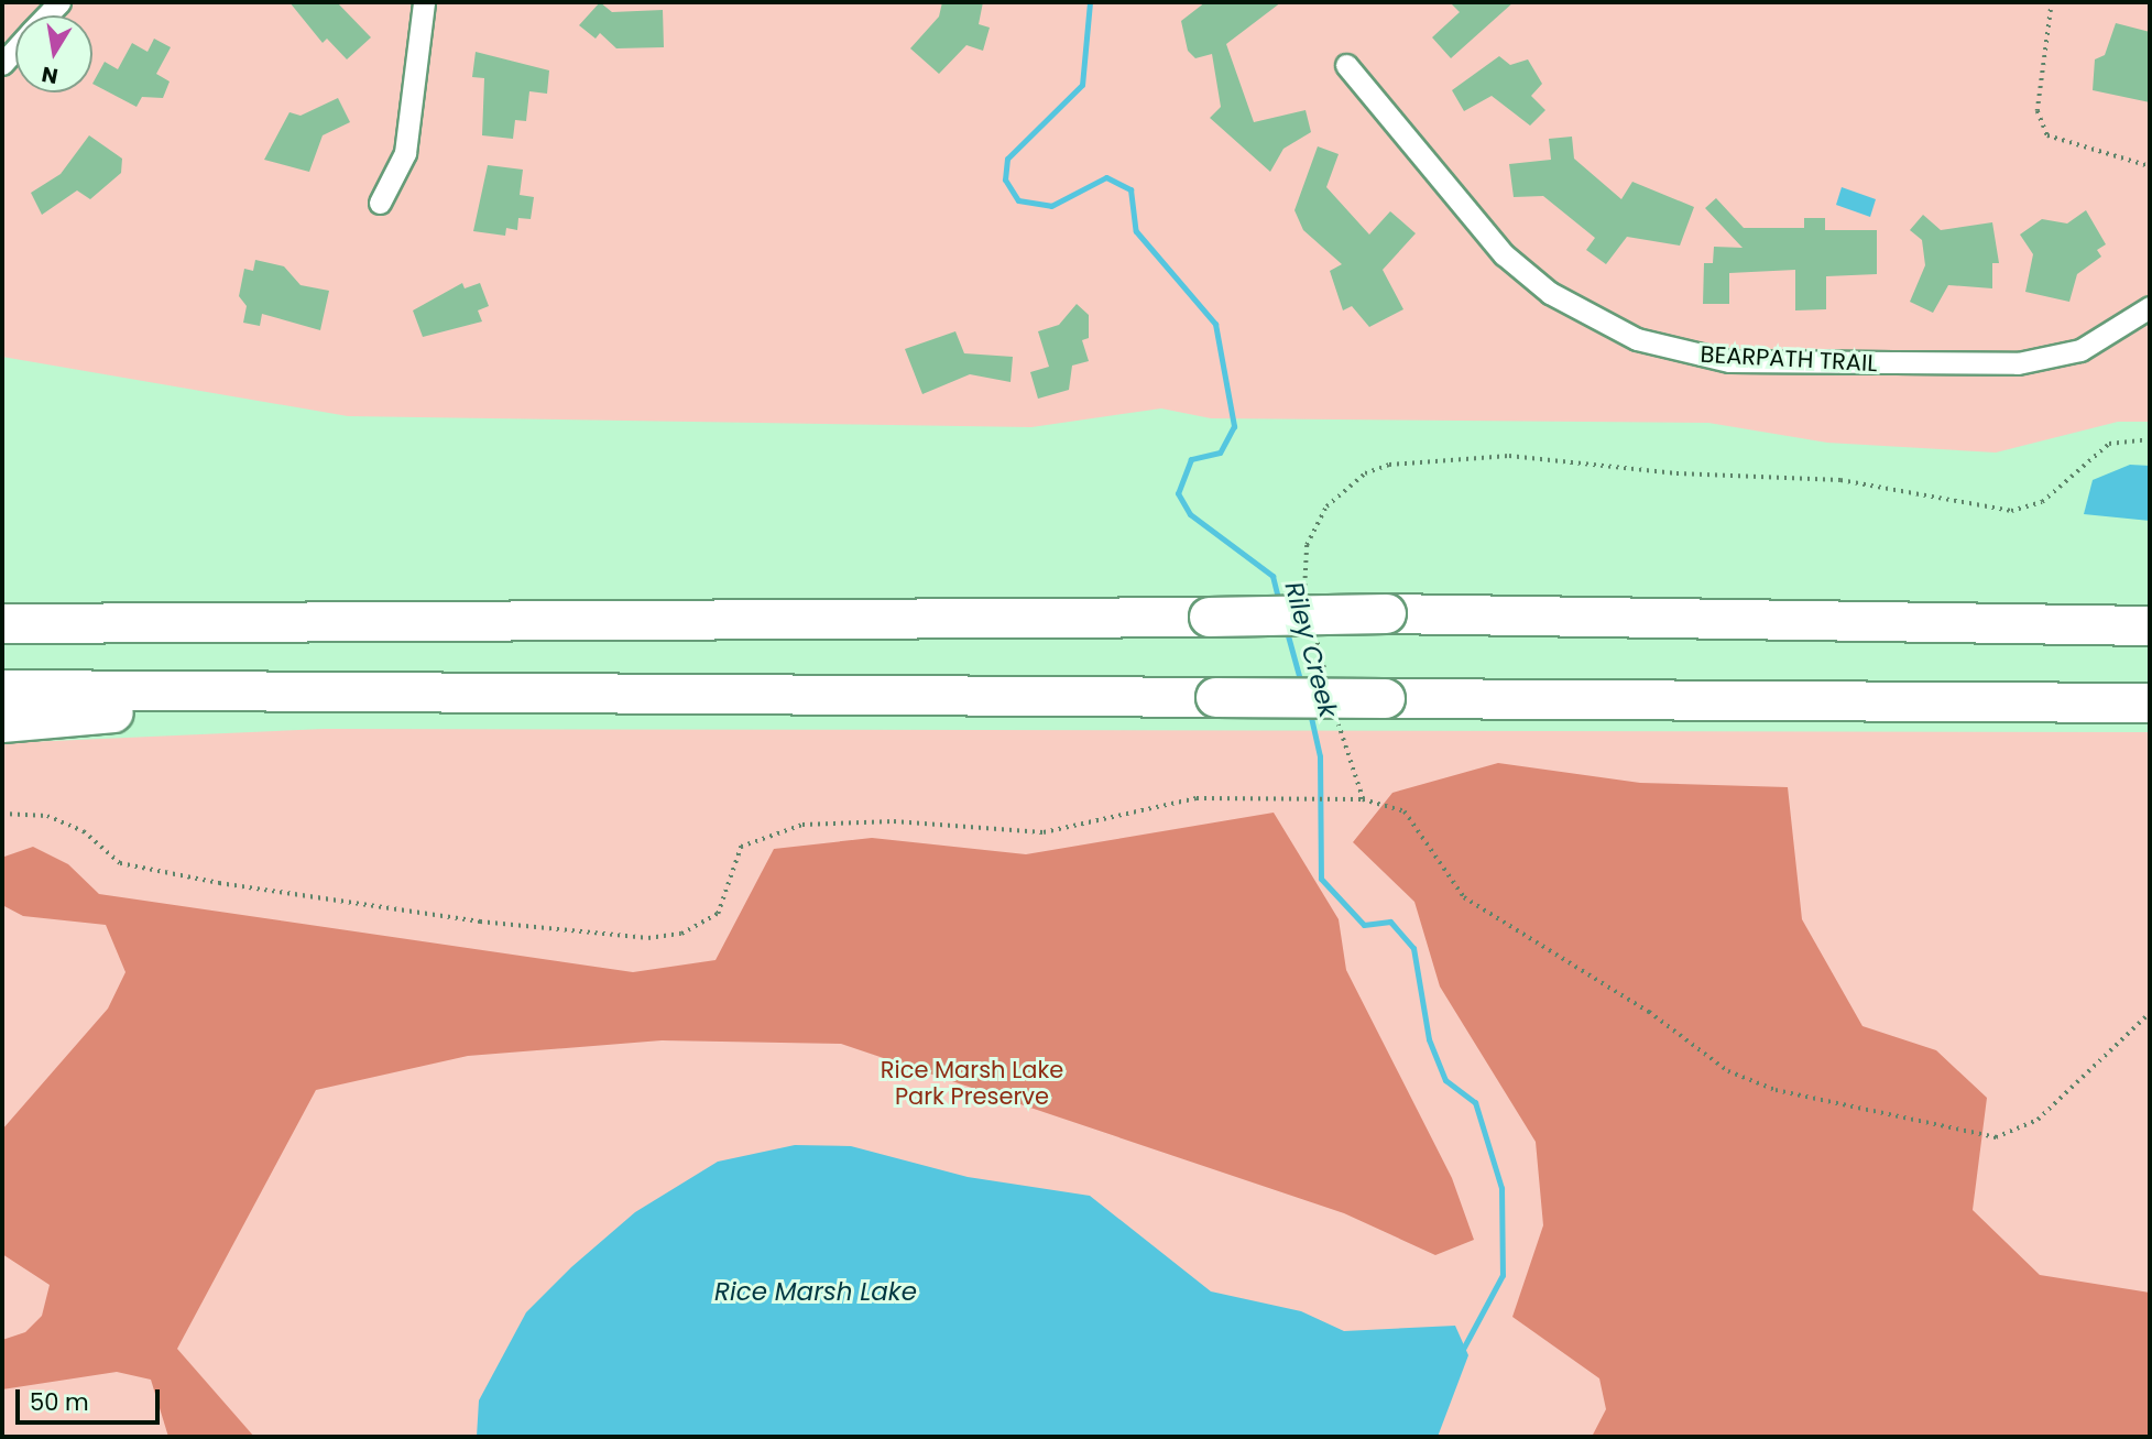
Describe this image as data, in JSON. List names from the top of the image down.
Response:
{
  "streets": {
    "street": ["BEARPATH TRAIL"]
  },
  "water": ["Riley Creek", "Rice Marsh Lake"],
  "parks": ["Rice Marsh Lake Park Preserve"],
  "scale_bar": "50 m",
  "north": "bottom"
}
